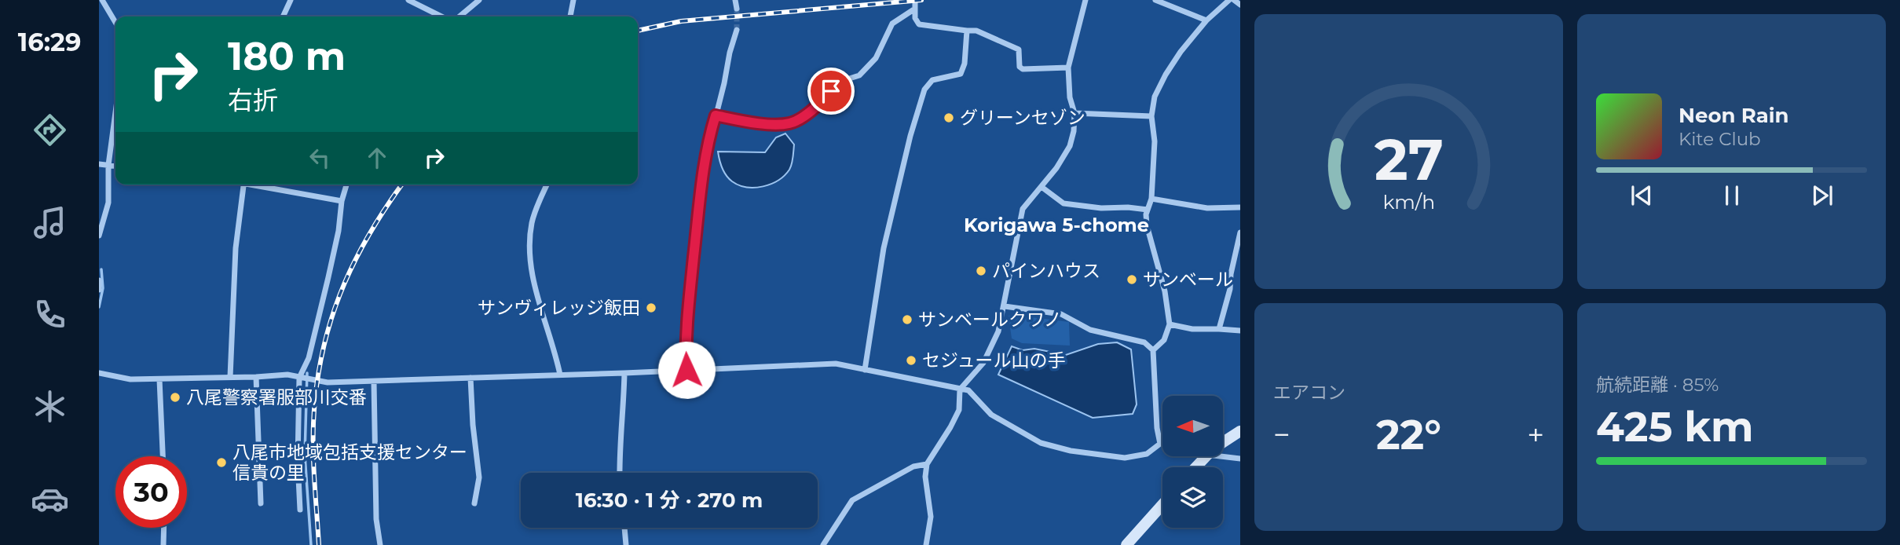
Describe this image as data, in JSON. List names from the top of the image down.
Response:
{
  "districts": ["Korigawa 5-chome"],
  "places": [
    "グリーンセゾン",
    "パインハウス",
    "サンベール",
    "サンヴィレッジ飯田",
    "サンベールクワノ",
    "セジュール山の手",
    "八尾警察署服部川交番",
    "八尾市地域包括支援センター 信貴の里"
  ],
  "north": "left",
  "page": {
    "tabs": "16:29",
    "turn": ["180 m", "右折"],
    "song": ["Neon Rain", "Kite Club"],
    "tile": [
      "エアコン",
      ["航続距離 · 85%", "425 km"]
    ],
    "heat": ["−", "22°", "+"],
    "limit": "30",
    "trip": "16:30 · 1 分 · 270 m",
    "gauge": ["27", "km/h"]
  }
}
